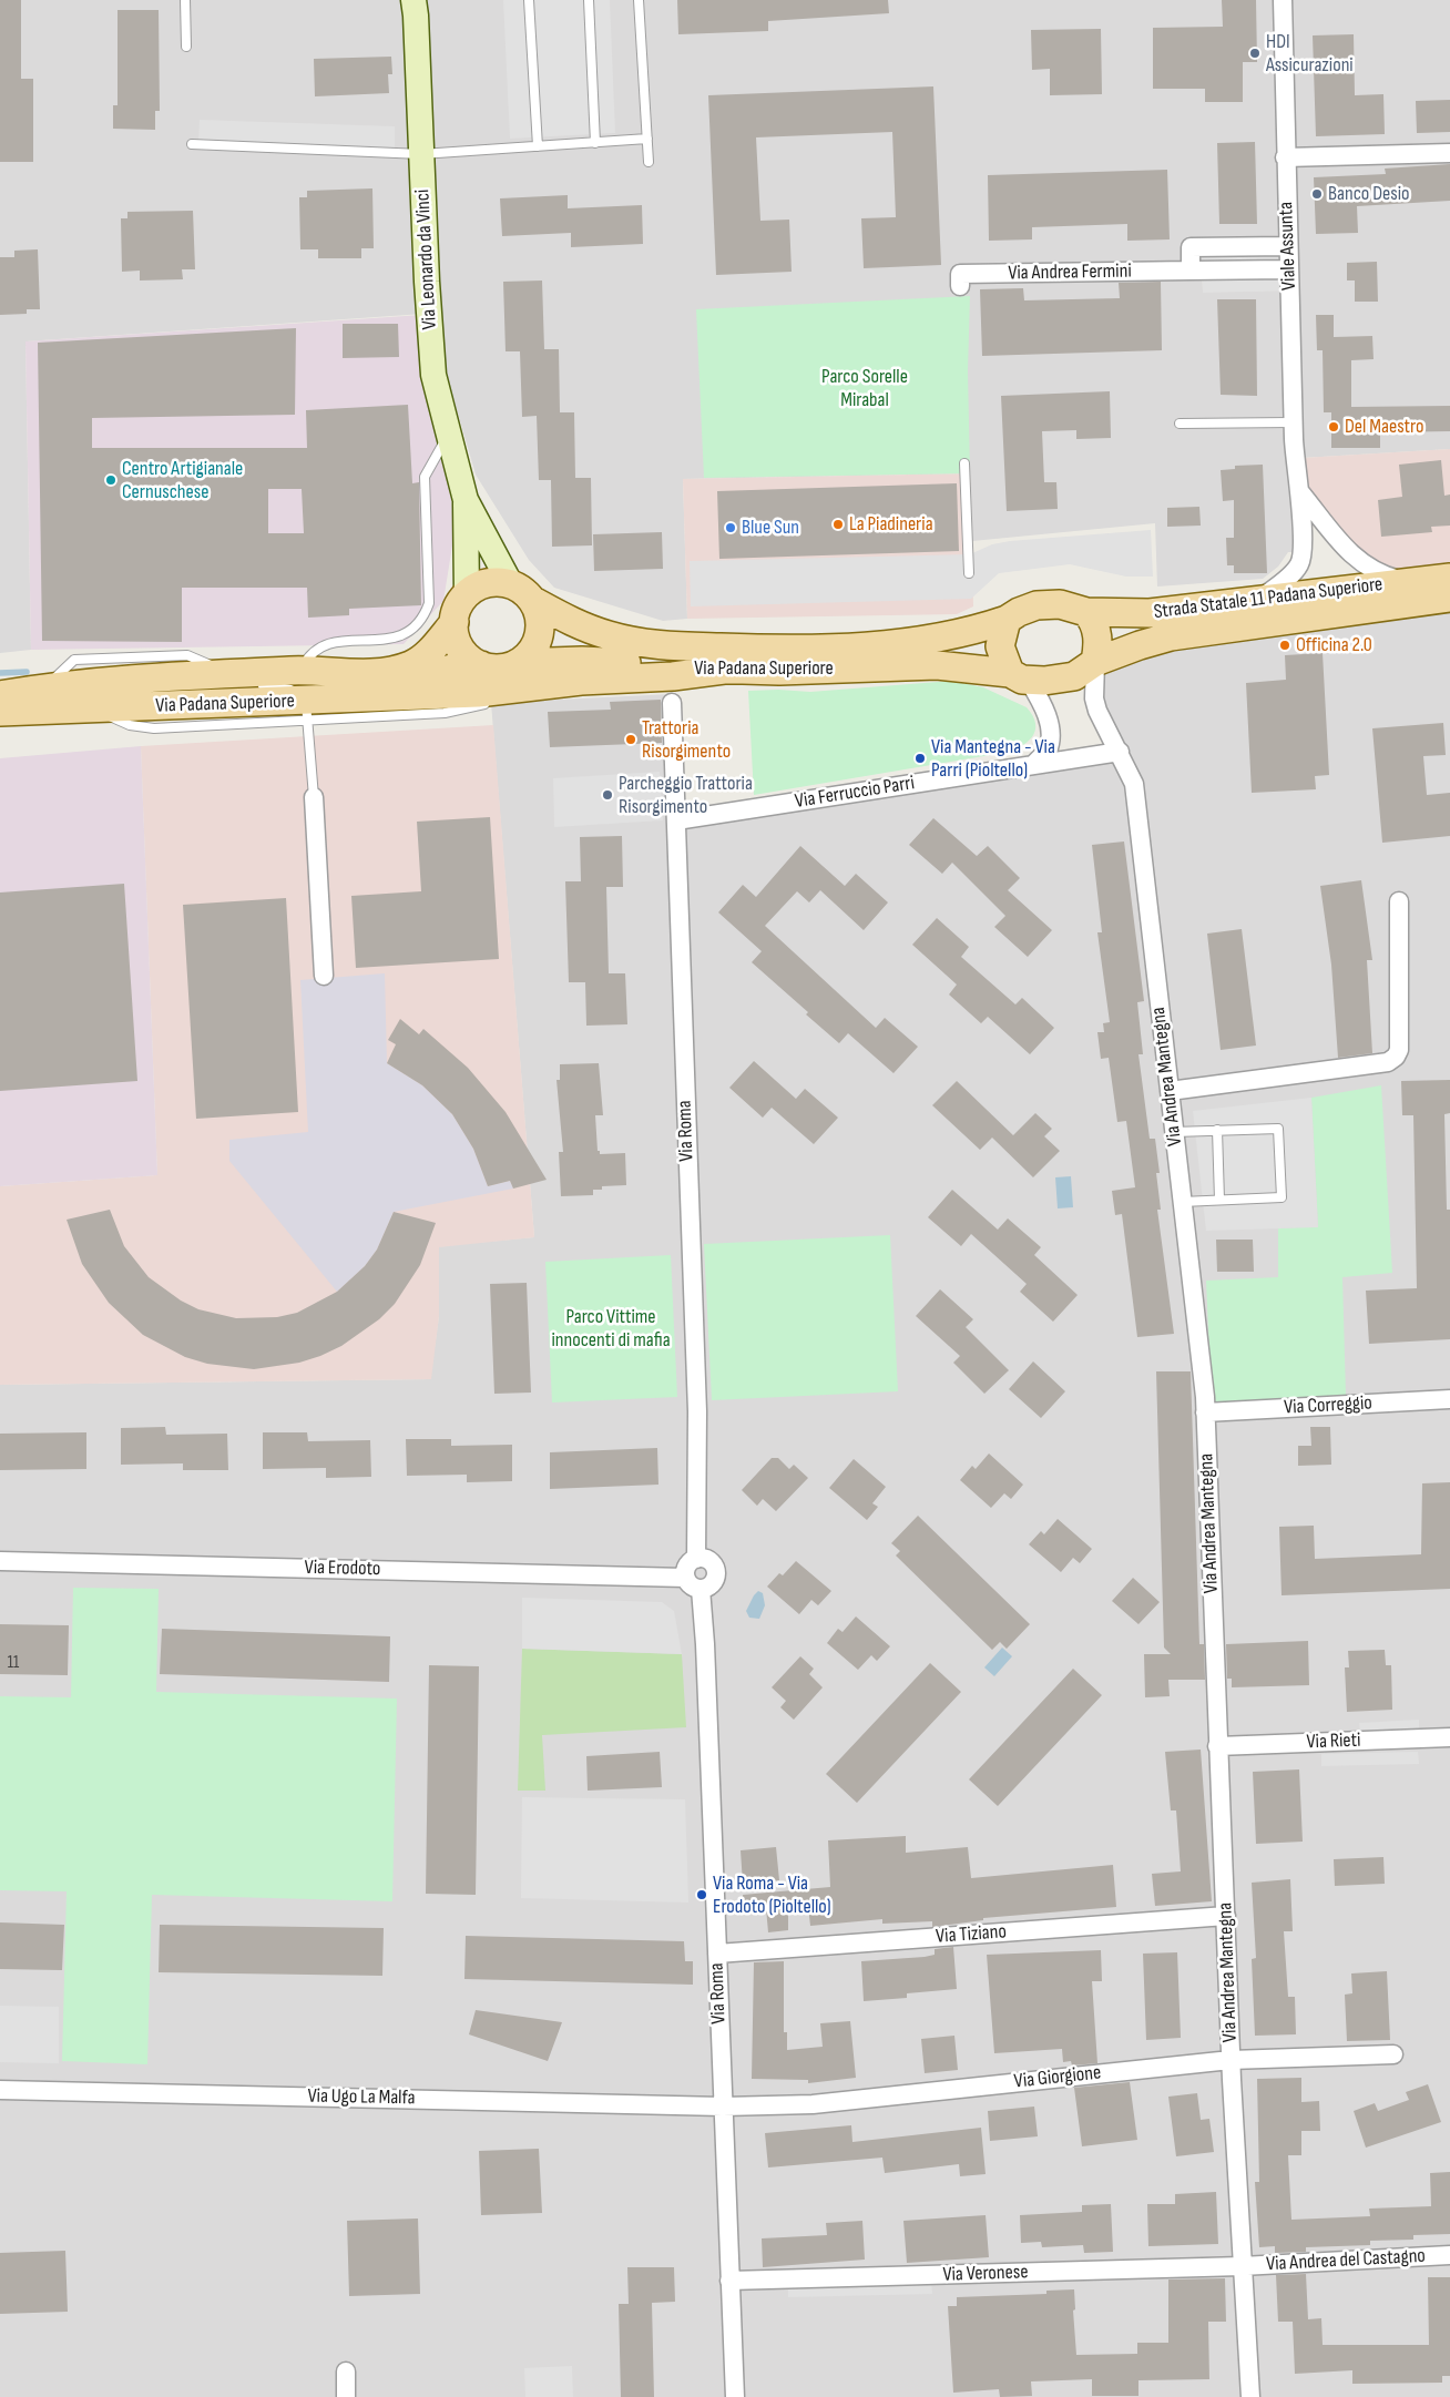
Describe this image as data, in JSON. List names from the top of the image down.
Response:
{
  "streets": {
    "main road": ["Strada Statale 11 Padana Superiore", "Via Padana Superiore"],
    "street": [
      "Viale Assunta",
      "Via Leonardo da Vinci",
      "Via Andrea Fermini",
      "Via Ferruccio Parri",
      "Via Andrea Mantegna",
      "Via Roma",
      "Via Correggio",
      "Via Erodoto",
      "Via Rieti",
      "Via Tiziano",
      "Via Giorgione",
      "Via Ugo La Malfa",
      "Via Andrea del Castagno",
      "Via Veronese"
    ]
  },
  "crossings": [
    ["Viale Assunta", "Via Andrea Fermini"],
    ["Viale Assunta", "Strada Statale 11 Padana Superiore"],
    ["Via Leonardo da Vinci", "Via Padana Superiore"],
    ["Strada Statale 11 Padana Superiore", "Via Padana Superiore"],
    ["Strada Statale 11 Padana Superiore", "Via Andrea Mantegna"],
    ["Via Padana Superiore", "Via Andrea Mantegna"],
    ["Via Ferruccio Parri", "Via Andrea Mantegna"],
    ["Via Ferruccio Parri", "Via Roma"],
    ["Via Andrea Mantegna", "Via Correggio"],
    ["Via Andrea Mantegna", "Via Rieti"],
    ["Via Andrea Mantegna", "Via Tiziano"],
    ["Via Andrea Mantegna", "Via Giorgione"],
    ["Via Andrea Mantegna", "Via Andrea del Castagno"],
    ["Via Andrea Mantegna", "Via Veronese"],
    ["Via Roma", "Via Erodoto"],
    ["Via Roma", "Via Tiziano"],
    ["Via Roma", "Via Giorgione"],
    ["Via Roma", "Via Ugo La Malfa"],
    ["Via Roma", "Via Veronese"],
    ["Via Giorgione", "Via Ugo La Malfa"],
    ["Via Andrea del Castagno", "Via Veronese"]
  ],
  "parks": ["Parco Sorelle Mirabal", "Parco Vittime innocenti di mafia"],
  "places": [
    "HDI Assicurazioni",
    "Banco Desio",
    "Del Maestro",
    "Centro Artigianale Cernuschese",
    "La Piadineria",
    "Blue Sun",
    "Officina 2.0",
    "Trattoria Risorgimento",
    "Via Mantegna - Via Parri (Pioltello)",
    "Parcheggio Trattoria Risorgimento",
    "Via Roma - Via Erodoto (Pioltello)"
  ],
  "house_numbers": ["11"]
}
